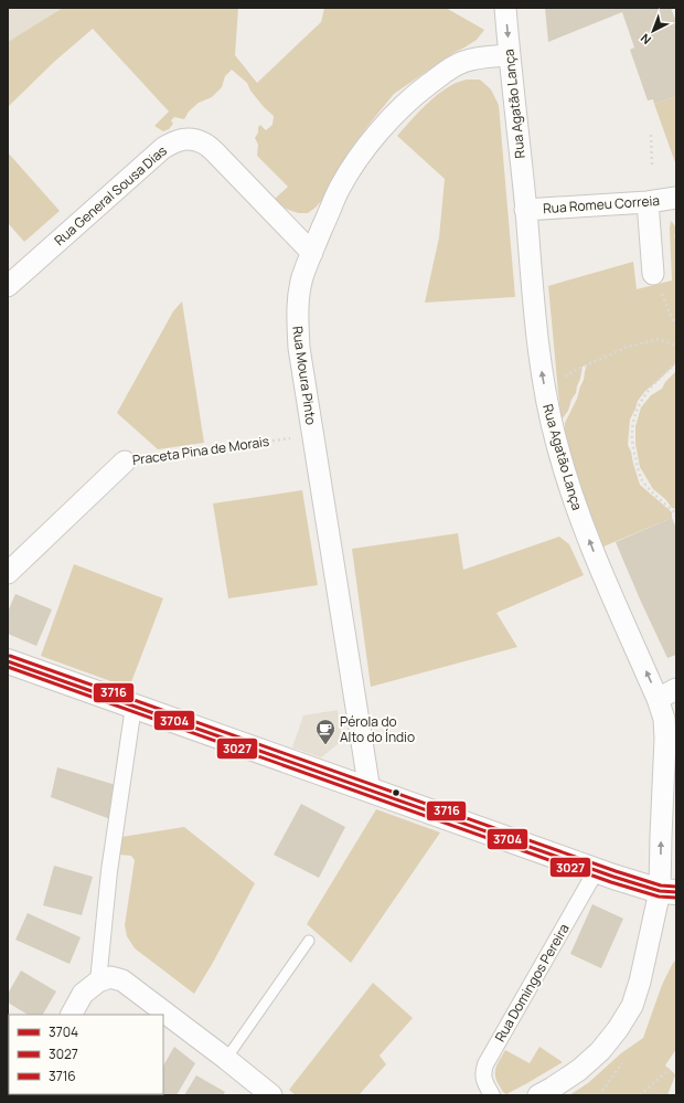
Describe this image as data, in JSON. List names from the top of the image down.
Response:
{
  "streets": {
    "street": [
      "Rua Agatão Lança",
      "Rua General Sousa Dias",
      "Rua Romeu Correia",
      "Rua Moura Pinto",
      "Praceta Pina de Morais",
      "Rua Domingos Pereira"
    ]
  },
  "crossings": [
    ["Rua Agatão Lança", "Rua Romeu Correia"],
    ["Rua Agatão Lança", "Rua Moura Pinto"],
    ["Rua General Sousa Dias", "Rua Moura Pinto"]
  ],
  "one_way": ["Rua Agatão Lança"],
  "places": {
    "cafe": ["Pérola do Alto do Índio"]
  },
  "lines": ["transit line 3716", "transit line 3704", "transit line 3027"],
  "legend": ["3704", "3027", "3716"],
  "north": "bottom left"
}
